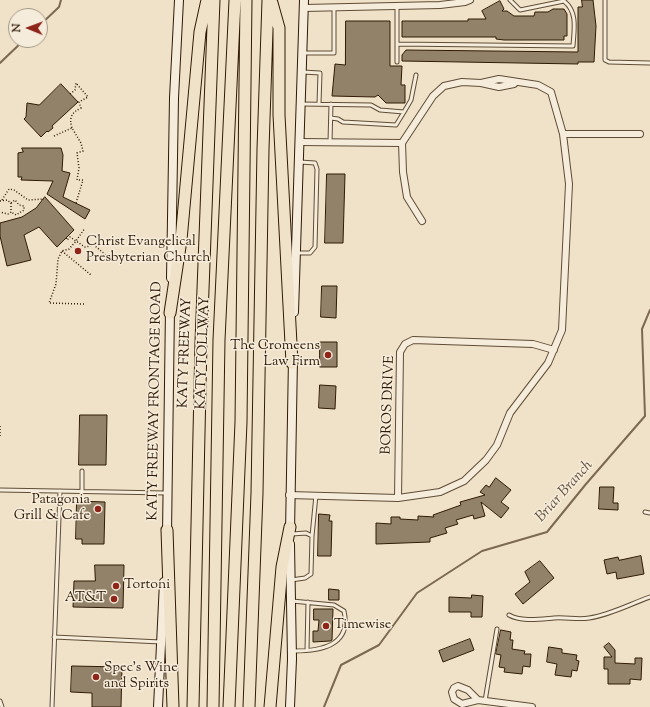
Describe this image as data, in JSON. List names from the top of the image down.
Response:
{
  "streets": {
    "highway": ["KATY FREEWAY", "KATY TOLLWAY"],
    "main road": ["KATY FREEWAY FRONTAGE ROAD"],
    "street": ["BOROS DRIVE"]
  },
  "water": ["Briar Branch"],
  "places": [
    "Christ Evangelical Presbyterian Church",
    "The Cromeens Law Firm",
    "Patagonia Grill & Cafe",
    "Tortoni",
    "AT&T",
    "Timewise",
    "Spec's Wine and Spirits"
  ],
  "north": "left"
}
